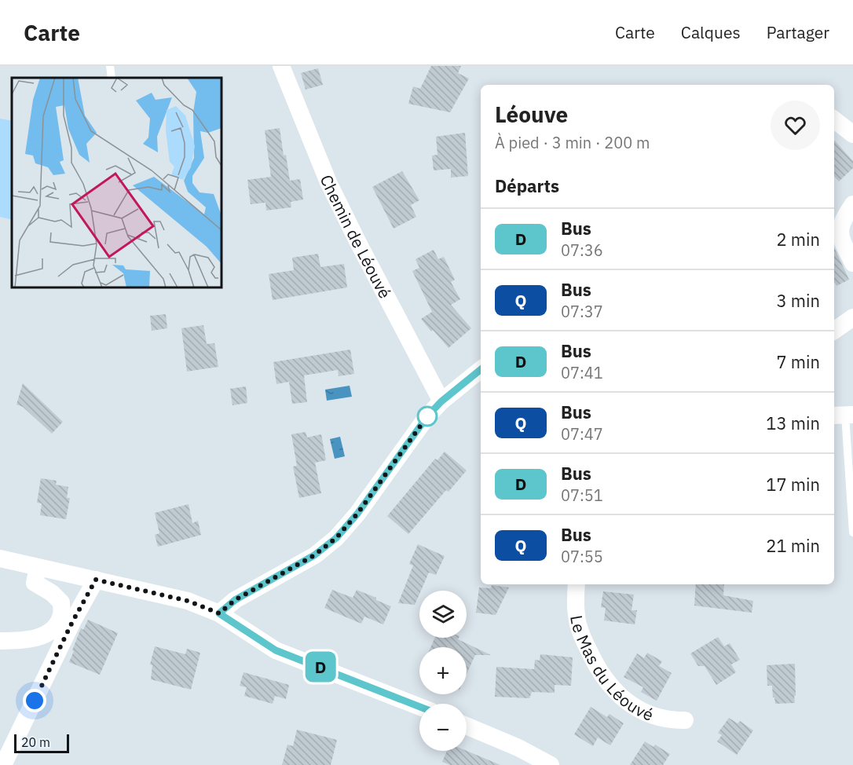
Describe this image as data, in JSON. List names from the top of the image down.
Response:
{
  "streets": {
    "street": ["Chemin de Léouvé", "Le Mas du Léouvé"]
  },
  "lines": ["bus line D"],
  "scale_bar": "20 m",
  "page": {
    "header": "Carte",
    "nav": ["Carte", "Calques", "Partager"],
    "on_map": "D",
    "heading": [
      ["Léouve", "À pied · 3 min · 200 m"],
      "Départs"
    ],
    "list": [
      {
        "mark": "D",
        "name": "Bus",
        "note": "07:36",
        "value": "2 min"
      },
      {
        "mark": "Q",
        "name": "Bus",
        "note": "07:37",
        "value": "3 min"
      },
      {
        "mark": "D",
        "name": "Bus",
        "note": "07:41",
        "value": "7 min"
      },
      {
        "mark": "Q",
        "name": "Bus",
        "note": "07:47",
        "value": "13 min"
      },
      {
        "mark": "D",
        "name": "Bus",
        "note": "07:51",
        "value": "17 min"
      },
      {
        "mark": "Q",
        "name": "Bus",
        "note": "07:55",
        "value": "21 min"
      }
    ],
    "map_buttons": ["+", "−"],
    "scale": "20 m"
  }
}
